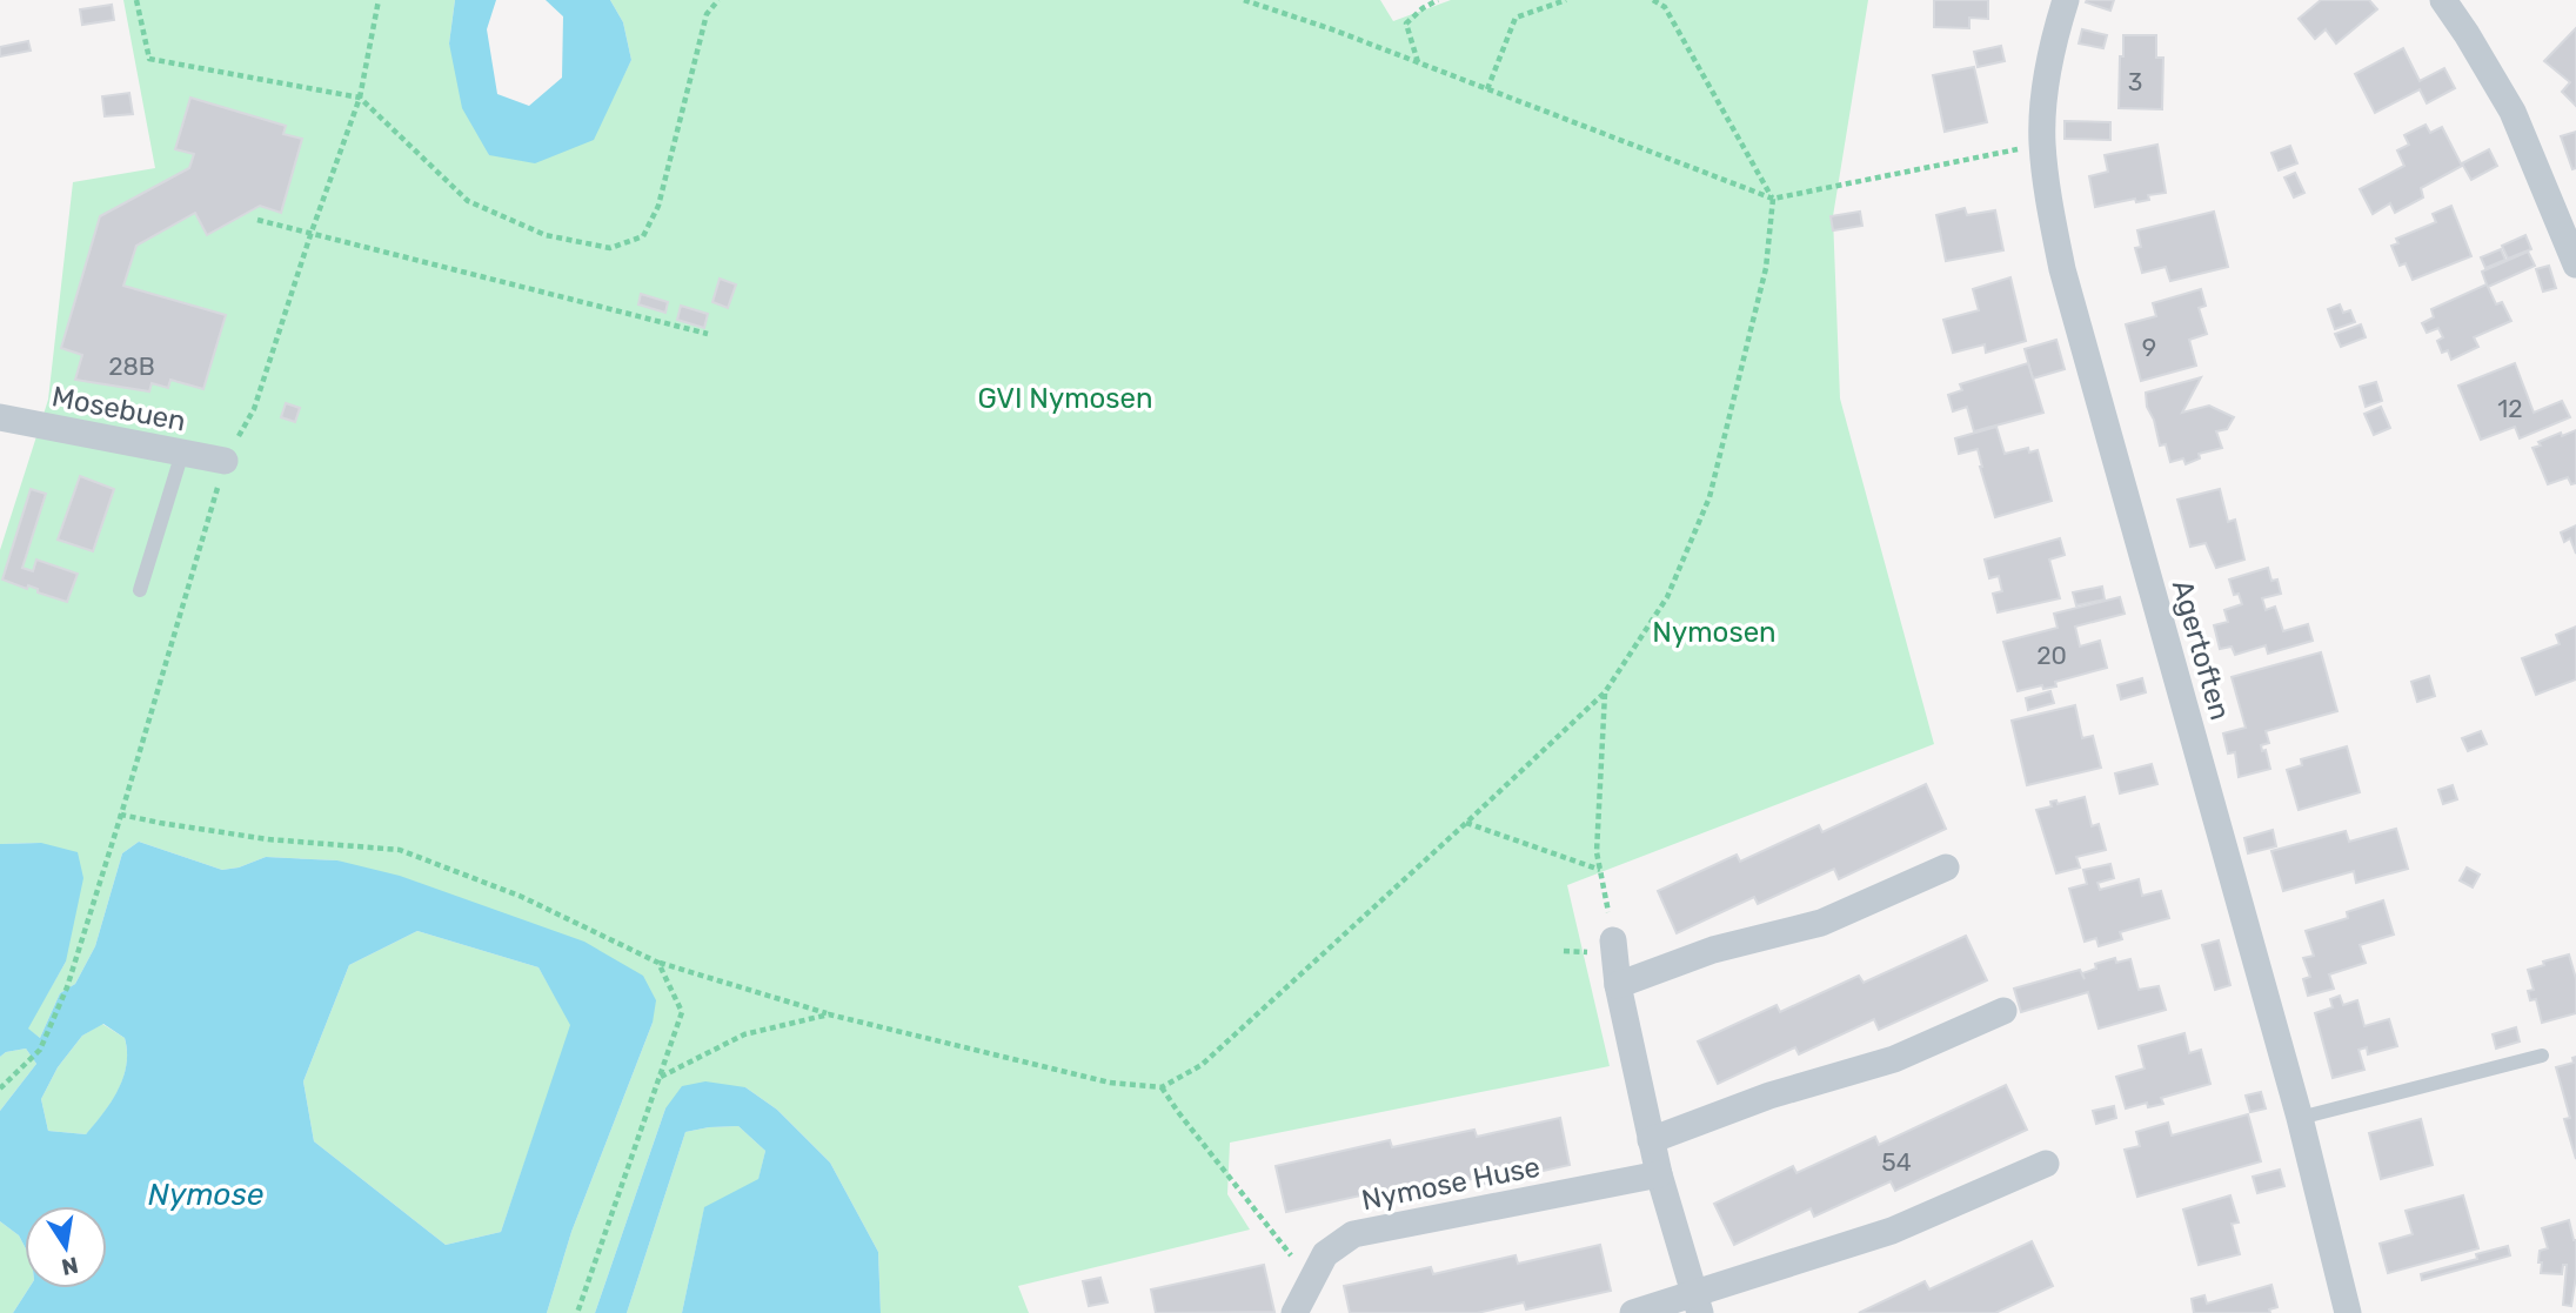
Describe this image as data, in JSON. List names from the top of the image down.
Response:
{
  "streets": {
    "street": ["Mosebuen", "Agertoften", "Nymose Huse"]
  },
  "water": ["Nymose"],
  "parks": ["GVI Nymosen", "Nymosen"],
  "house_numbers": [
    "3",
    "9",
    "28B",
    "12",
    "20",
    "54"
  ],
  "north": "bottom"
}
